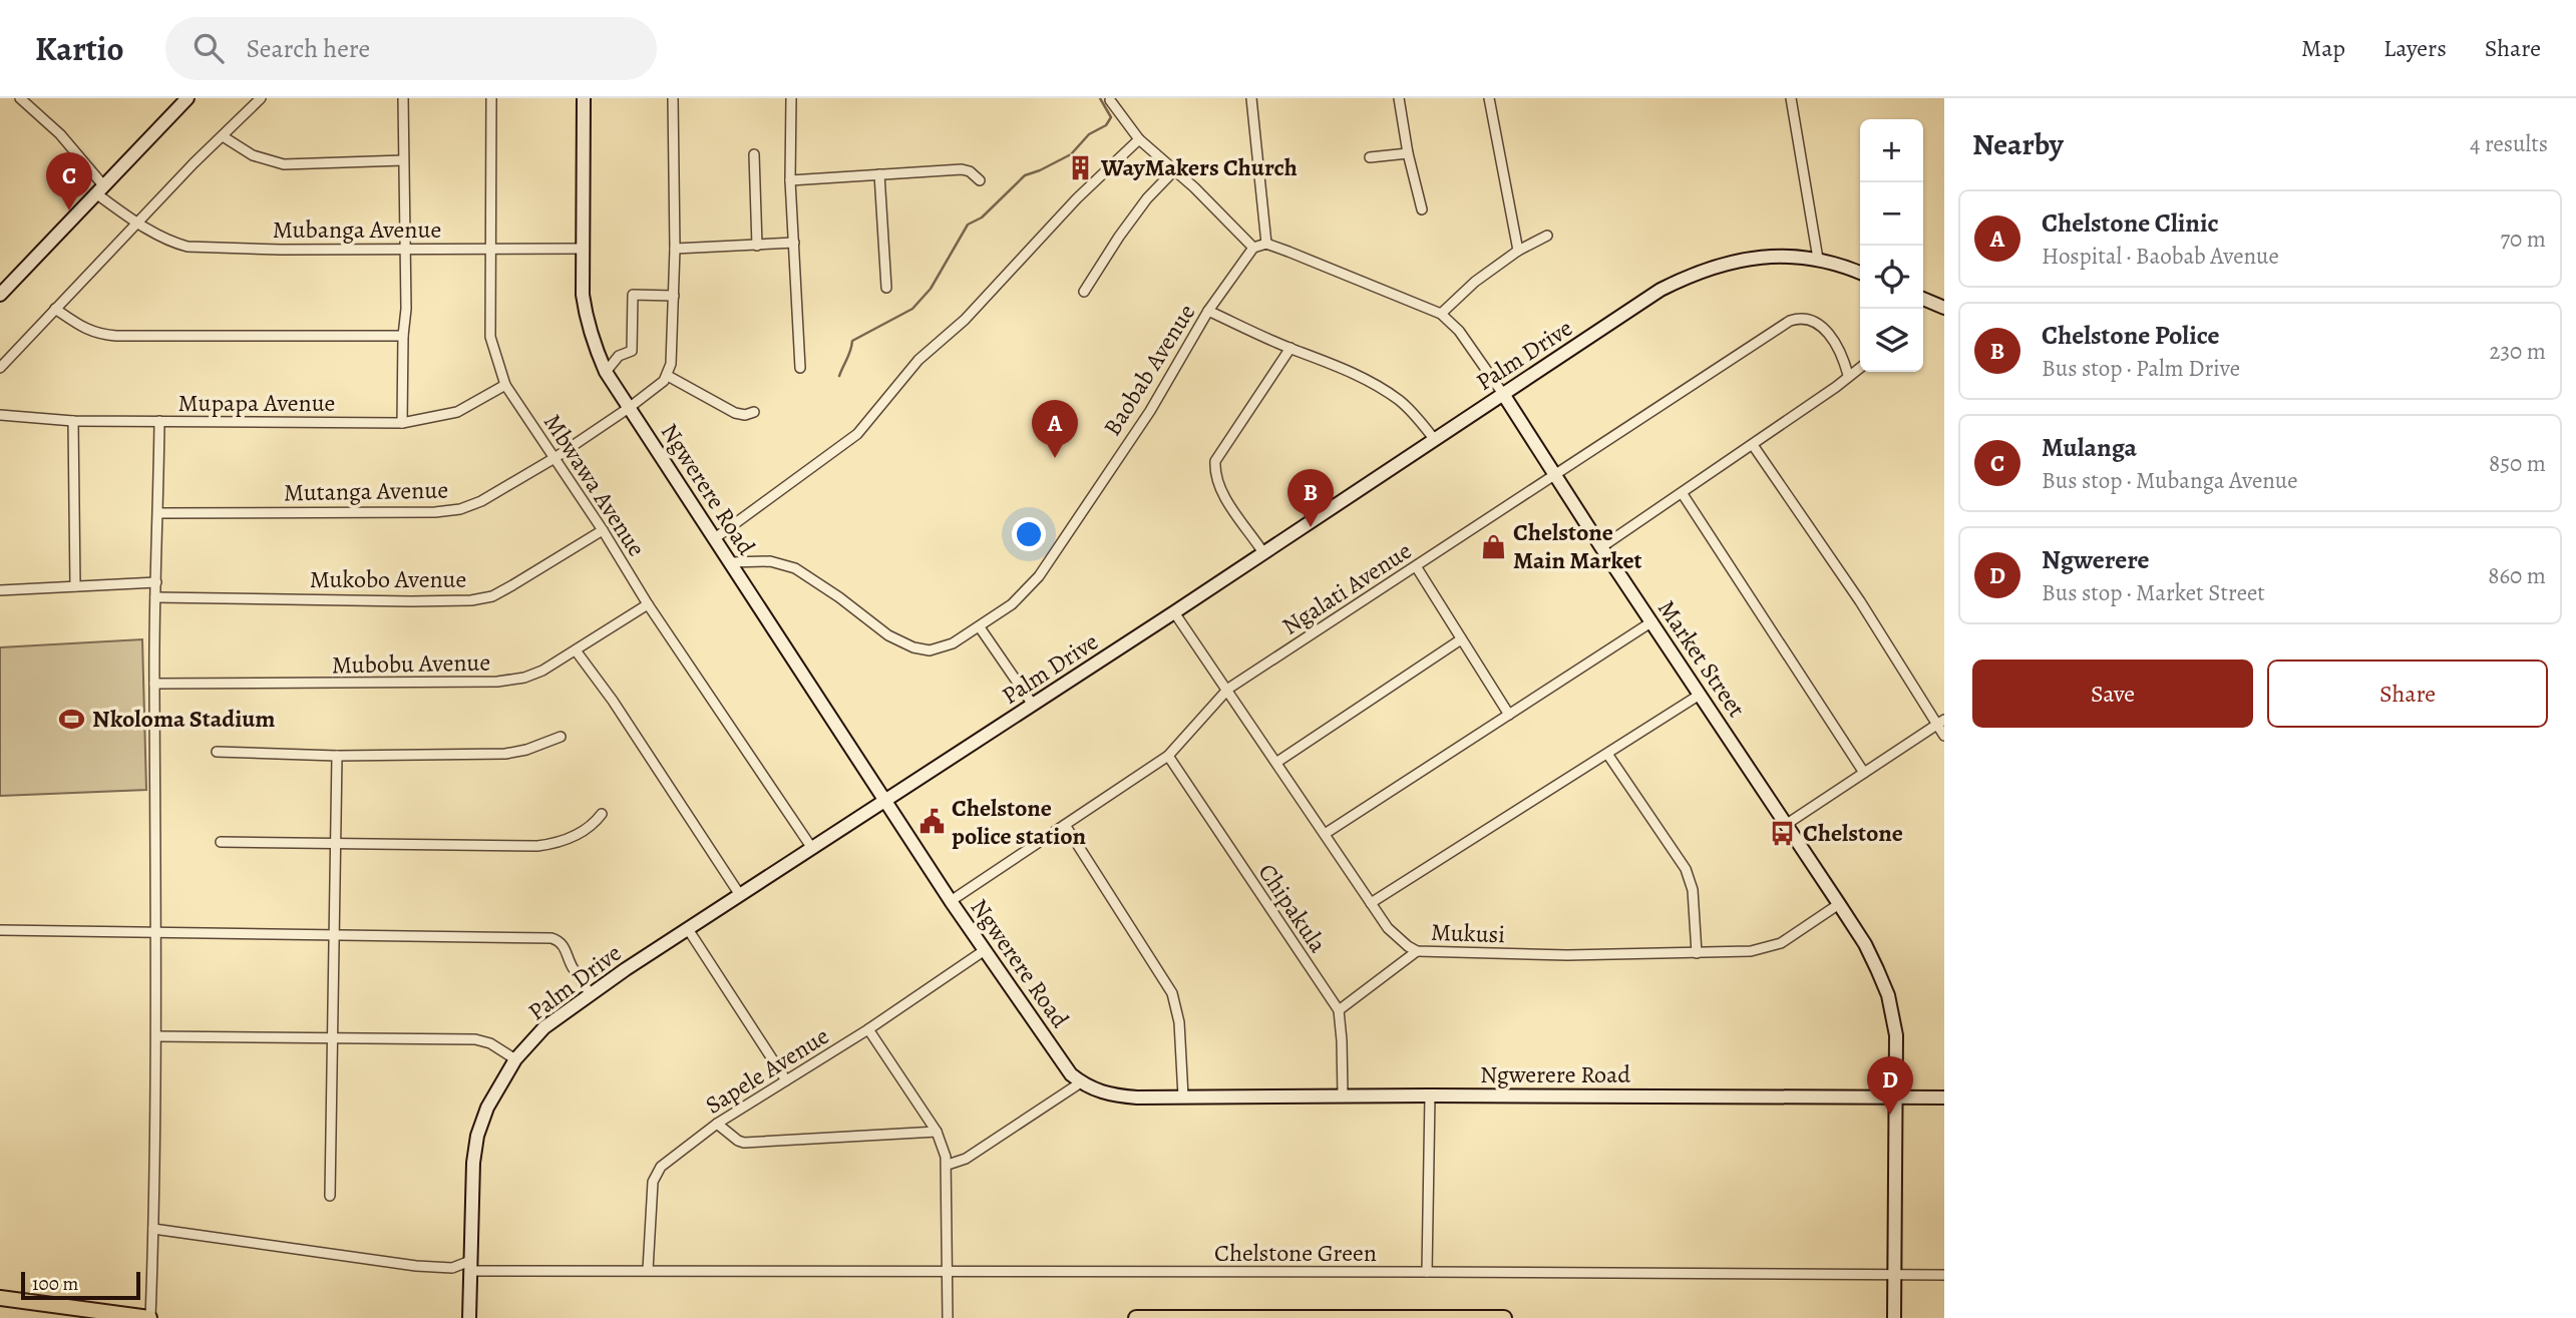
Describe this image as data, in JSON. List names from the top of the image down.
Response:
{
  "streets": {
    "street": [
      "Mubanga Avenue",
      "Palm Drive",
      "Baobab Avenue",
      "Mupapa Avenue",
      "Mbwawa Avenue",
      "Ngwerere Road",
      "Mutanga Avenue",
      "Mukobo Avenue",
      "Ngalati Avenue",
      "Market Street",
      "Mubobu Avenue",
      "Chipakula",
      "Mukusi",
      "Sapele Avenue",
      "Chelstone Green"
    ]
  },
  "crossings": [
    ["Mubanga Avenue", "Mbwawa Avenue"],
    ["Mubanga Avenue", "Ngwerere Road"],
    ["Palm Drive", "Mbwawa Avenue"],
    ["Palm Drive", "Ngwerere Road"],
    ["Palm Drive", "Market Street"],
    ["Palm Drive", "Mukusi"],
    ["Palm Drive", "Chelstone Green"],
    ["Baobab Avenue", "Ngwerere Road"],
    ["Mupapa Avenue", "Mbwawa Avenue"],
    ["Mbwawa Avenue", "Mutanga Avenue"],
    ["Mbwawa Avenue", "Mukobo Avenue"],
    ["Mbwawa Avenue", "Mubobu Avenue"],
    ["Ngwerere Road", "Mutanga Avenue"],
    ["Ngwerere Road", "Ngalati Avenue"],
    ["Ngwerere Road", "Market Street"],
    ["Ngwerere Road", "Chipakula"],
    ["Ngwerere Road", "Sapele Avenue"],
    ["Ngalati Avenue", "Market Street"],
    ["Ngalati Avenue", "Chipakula"],
    ["Ngalati Avenue", "Mukusi"],
    ["Market Street", "Mukusi"],
    ["Market Street", "Chelstone Green"],
    ["Sapele Avenue", "Chelstone Green"]
  ],
  "places": {
    "building": ["WayMakers Church"],
    "shop": ["Chelstone Main Market"],
    "sports": ["Nkoloma Stadium"],
    "public building": ["Chelstone police station"],
    "bus stop": ["Chelstone"]
  },
  "scale_bar": "100 m",
  "page": {
    "header": "Kartio",
    "search": "Search here",
    "nav": ["Map", "Layers", "Share"],
    "heading": ["Nearby", "4 results"],
    "map_buttons": ["+", "−"],
    "pins": [
      "C",
      "A",
      "B",
      "D"
    ],
    "list": [
      {
        "mark": "A",
        "name": "Chelstone Clinic",
        "note": "Hospital · Baobab Avenue",
        "value": "70 m"
      },
      {
        "mark": "B",
        "name": "Chelstone Police",
        "note": "Bus stop · Palm Drive",
        "value": "230 m"
      },
      {
        "mark": "C",
        "name": "Mulanga",
        "note": "Bus stop · Mubanga Avenue",
        "value": "850 m"
      },
      {
        "mark": "D",
        "name": "Ngwerere",
        "note": "Bus stop · Market Street",
        "value": "860 m"
      }
    ],
    "buttons": ["Save", "Share"],
    "scale": "100 m"
  }
}
